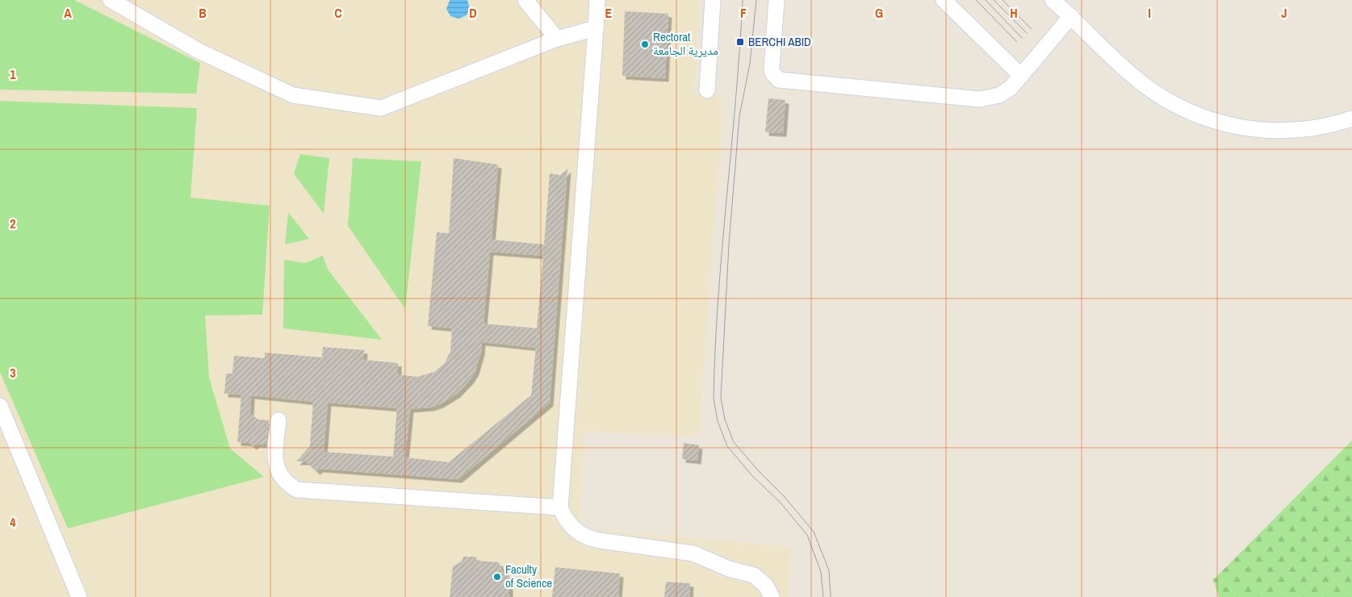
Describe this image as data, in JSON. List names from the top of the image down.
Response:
{
  "places": {
    "transit": ["BERCHI ABID"],
    "other": ["Rectorat مديرية الجامعة", "Faculty of Science"]
  },
  "grid": {
    "columns": [
      "A",
      "B",
      "C",
      "D",
      "E",
      "F",
      "G",
      "H",
      "I",
      "J"
    ],
    "rows": [
      "1",
      "2",
      "3",
      "4"
    ]
  }
}
